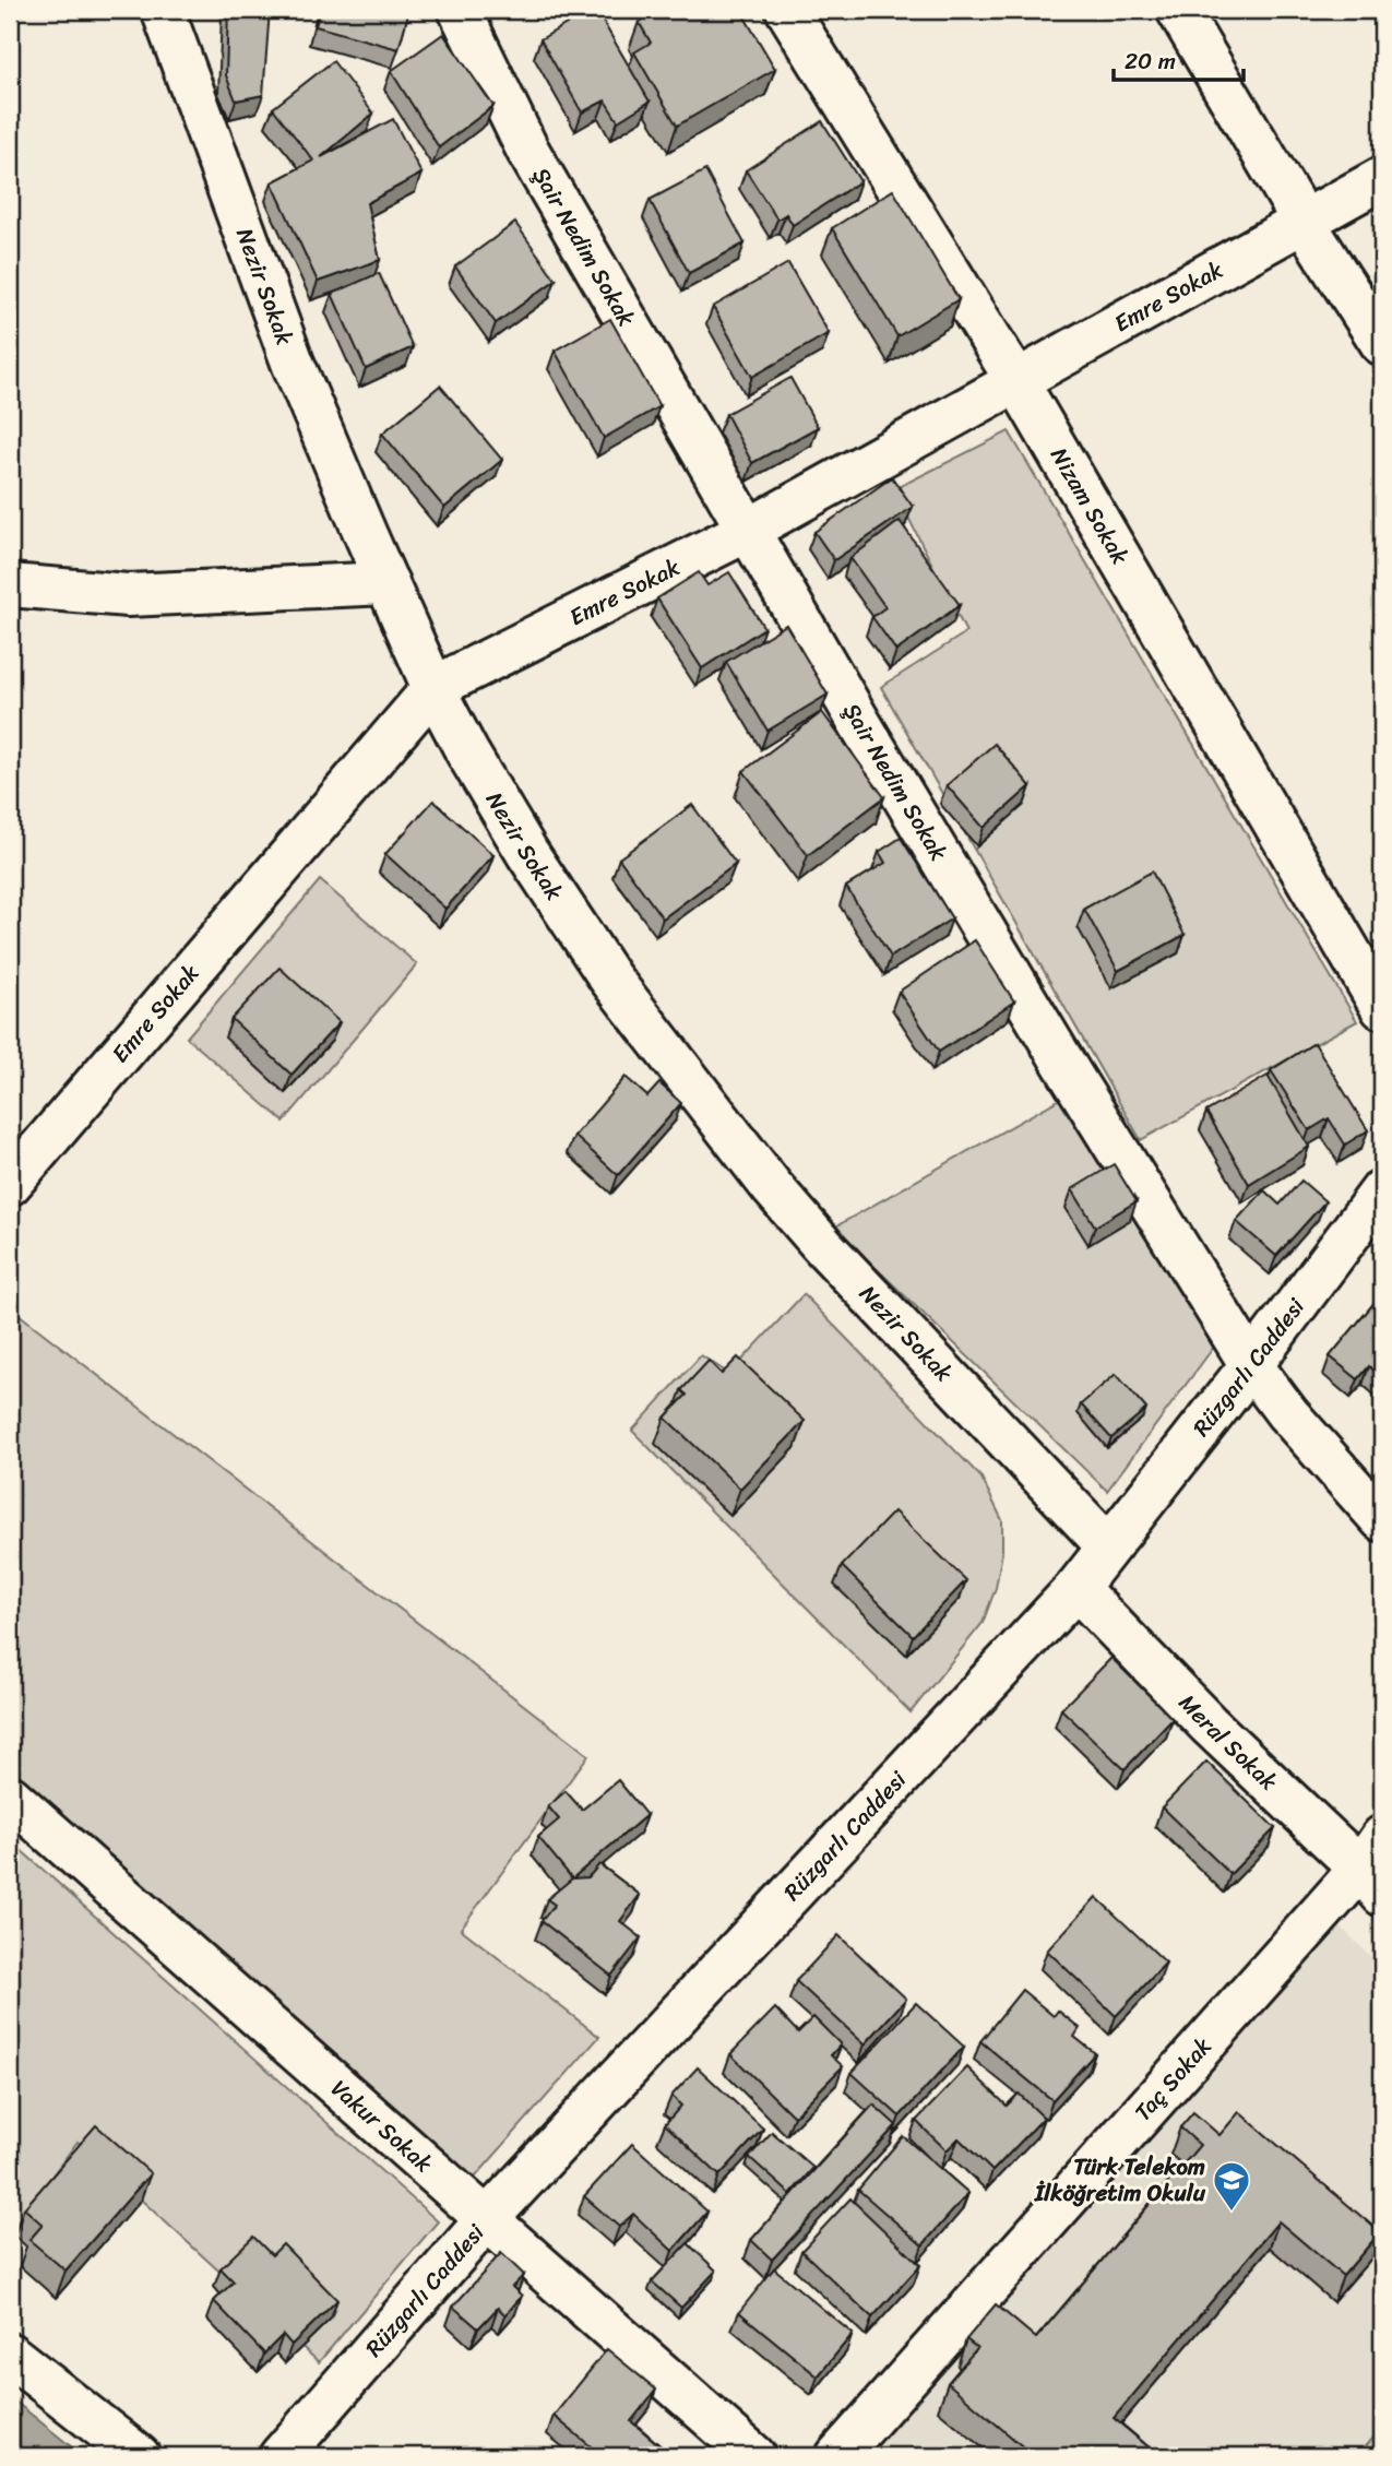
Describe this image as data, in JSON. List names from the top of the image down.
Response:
{
  "streets": {
    "street": [
      "Şair Nedim Sokak",
      "Nezir Sokak",
      "Emre Sokak",
      "Nizam Sokak",
      "Rüzgarlı Caddesi",
      "Meral Sokak",
      "Taç Sokak",
      "Vakur Sokak"
    ]
  },
  "crossings": [
    ["Şair Nedim Sokak", "Emre Sokak"],
    ["Şair Nedim Sokak", "Rüzgarlı Caddesi"],
    ["Nezir Sokak", "Emre Sokak"],
    ["Nezir Sokak", "Rüzgarlı Caddesi"],
    ["Emre Sokak", "Nizam Sokak"],
    ["Rüzgarlı Caddesi", "Meral Sokak"],
    ["Rüzgarlı Caddesi", "Vakur Sokak"],
    ["Meral Sokak", "Taç Sokak"]
  ],
  "places": {
    "school or university": ["Türk Telekom İlköğretim Okulu"]
  },
  "scale_bar": "20 m"
}
